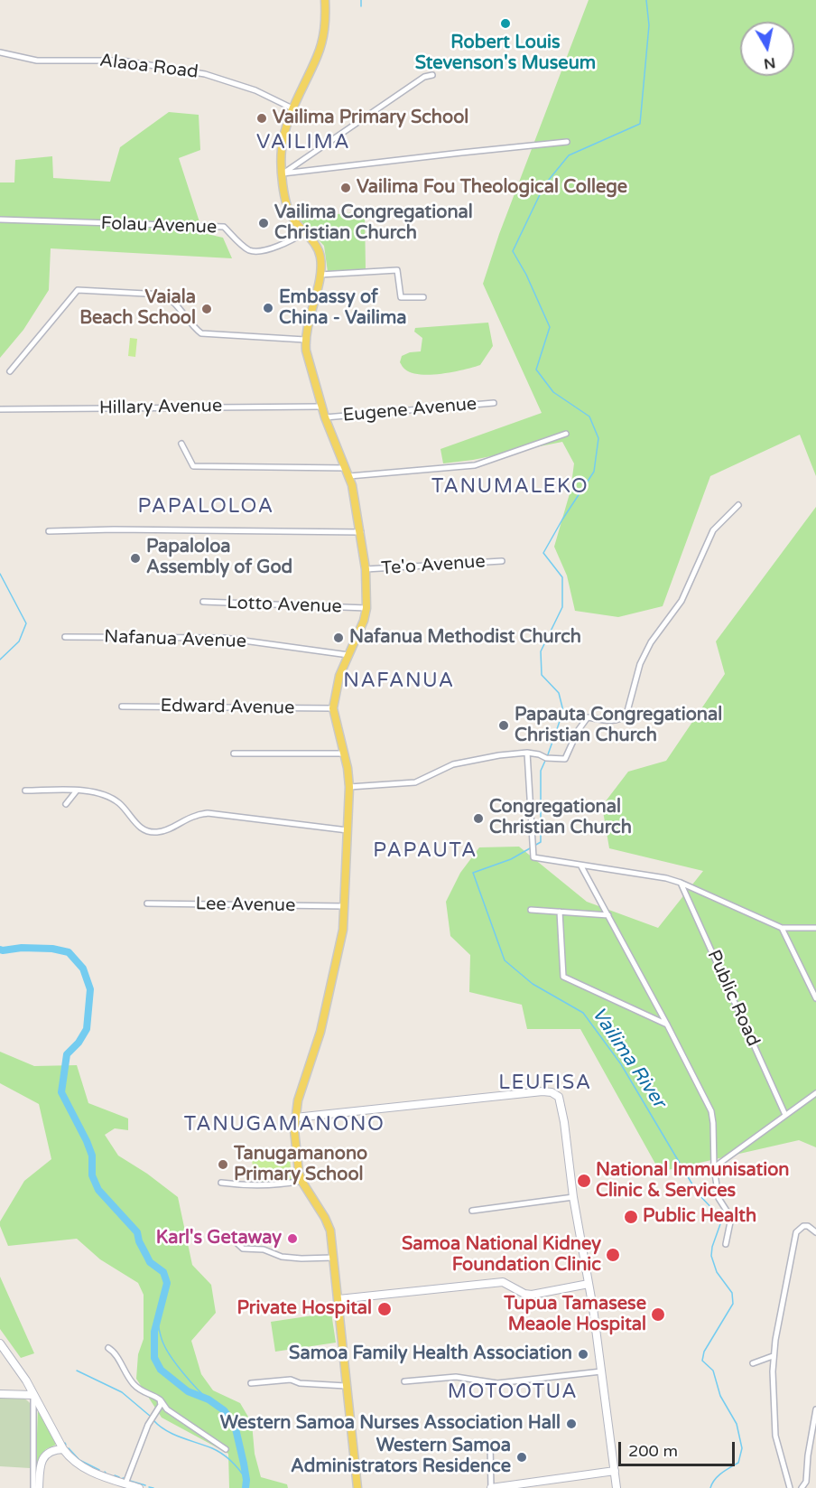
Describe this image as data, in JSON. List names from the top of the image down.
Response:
{
  "streets": {
    "street": [
      "Alaoa Road",
      "Folau Avenue",
      "Hillary Avenue",
      "Eugene Avenue",
      "Te'o Avenue",
      "Lotto Avenue",
      "Nafanua Avenue",
      "Edward Avenue",
      "Lee Avenue",
      "Public Road"
    ]
  },
  "districts": [
    "VAILIMA",
    "TANUMALEKO",
    "PAPALOLOA",
    "NAFANUA",
    "PAPAUTA",
    "LEUFISA",
    "TANUGAMANONO",
    "MOTOOTUA"
  ],
  "water": ["Vailima River"],
  "places": [
    "Robert Louis Stevenson's Museum",
    "Vailima Primary School",
    "Vailima Fou Theological College",
    "Vailima Congregational Christian Church",
    "Embassy of China - Vailima",
    "Vaiala Beach School",
    "Papaloloa Assembly of God",
    "Nafanua Methodist Church",
    "Papauta Congregational Christian Church",
    "Congregational Christian Church",
    "Tanugamanono Primary School",
    "National Immunisation Clinic & Services",
    "Public Health",
    "Karl's Getaway",
    "Samoa National Kidney Foundation Clinic",
    "Private Hospital",
    "Tupua Tamasese Meaole Hospital",
    "Samoa Family Health Association",
    "Western Samoa Nurses Association Hall",
    "Western Samoa Administrators Residence"
  ],
  "scale_bar": "200 m",
  "north": "bottom"
}
